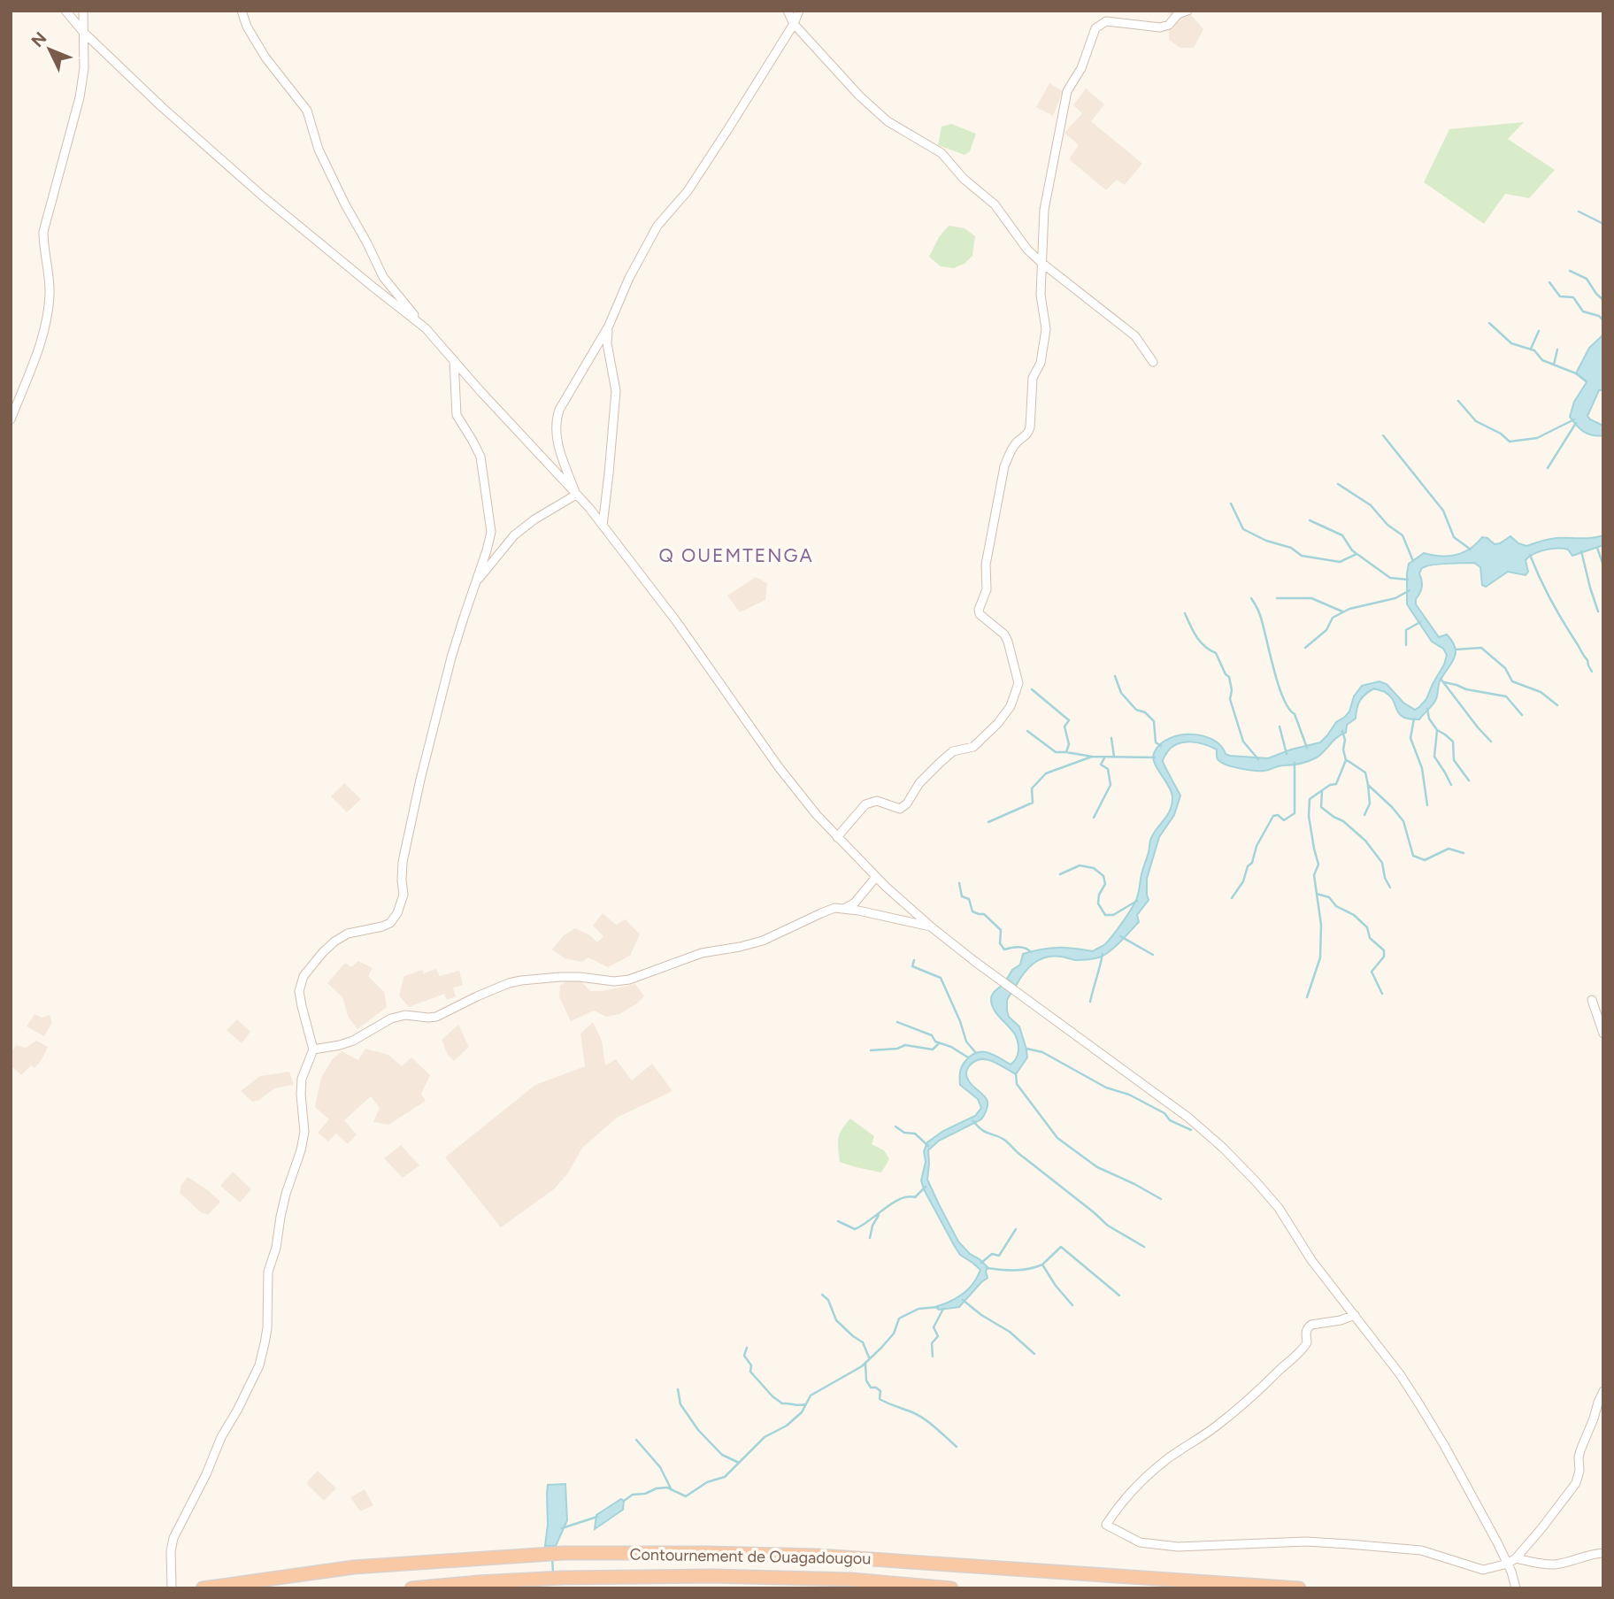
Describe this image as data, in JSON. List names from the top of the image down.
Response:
{
  "streets": {
    "highway": ["Contournement de Ouagadougou"]
  },
  "districts": ["Q OUEMTENGA"],
  "north": "top left"
}
